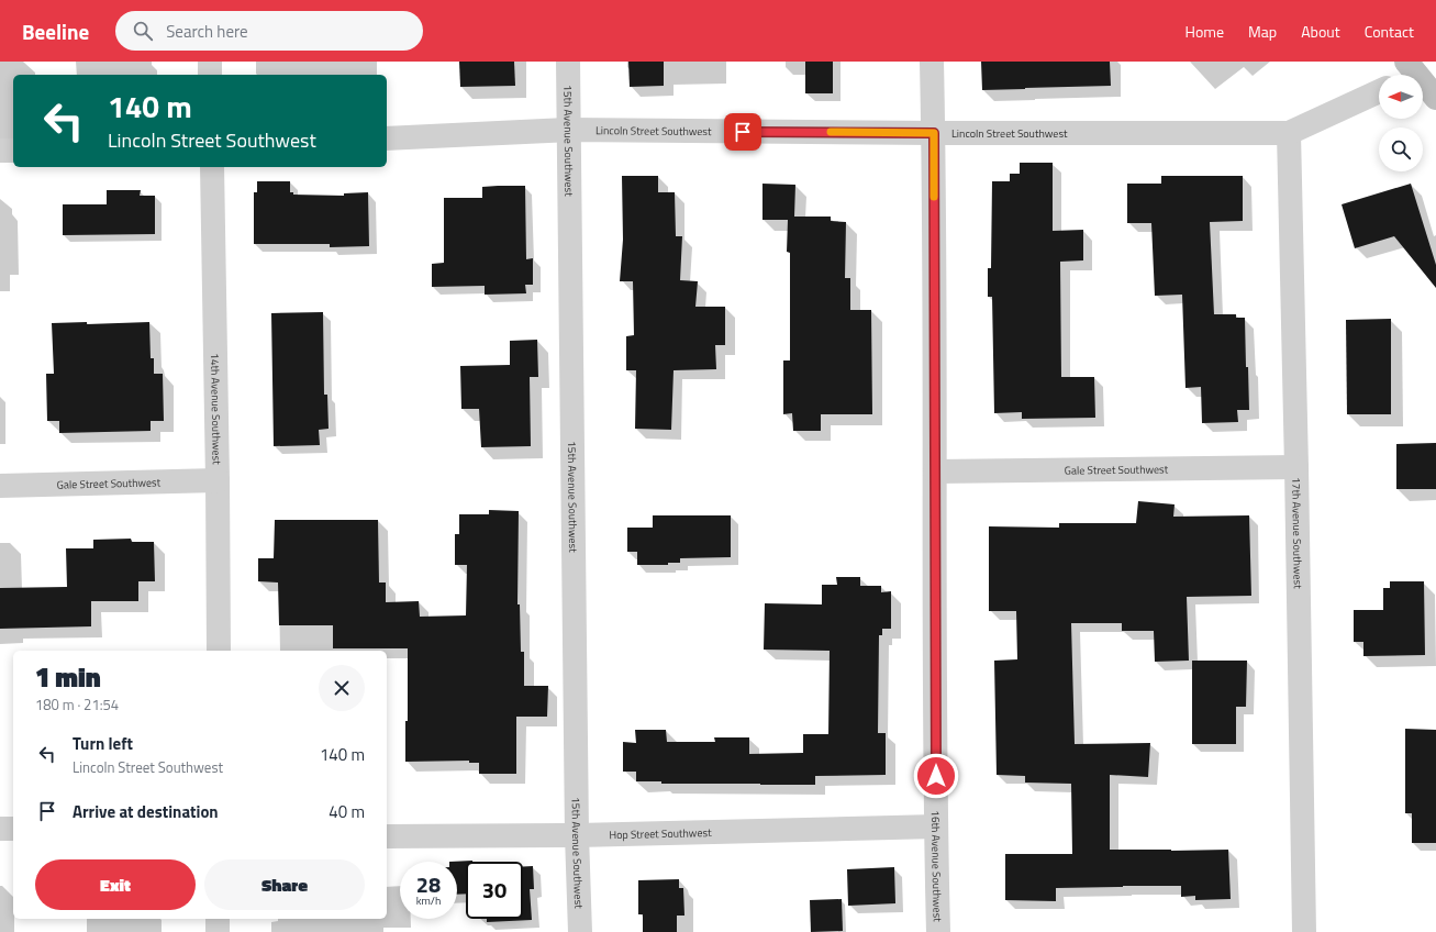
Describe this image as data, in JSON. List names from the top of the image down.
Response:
{
  "streets": {
    "street": [
      "Lincoln Street Southwest",
      "15th Avenue Southwest",
      "14th Avenue Southwest",
      "Gale Street Southwest",
      "17th Avenue Southwest",
      "Hop Street Southwest",
      "16th Avenue Southwest"
    ]
  },
  "crossings": [
    ["Lincoln Street Southwest", "15th Avenue Southwest"],
    ["Lincoln Street Southwest", "17th Avenue Southwest"],
    ["Lincoln Street Southwest", "16th Avenue Southwest"],
    ["15th Avenue Southwest", "Hop Street Southwest"],
    ["14th Avenue Southwest", "Gale Street Southwest"],
    ["Gale Street Southwest", "17th Avenue Southwest"],
    ["Gale Street Southwest", "16th Avenue Southwest"],
    ["Hop Street Southwest", "16th Avenue Southwest"]
  ],
  "north": "left",
  "page": {
    "header": "Beeline",
    "search": "Search here",
    "nav": [
      "Home",
      "Map",
      "About",
      "Contact"
    ],
    "turn": ["140 m", "Lincoln Street Southwest"],
    "heading": ["1 min", "180 m · 21:54"],
    "list": [
      {
        "name": "Turn left",
        "note": "Lincoln Street Southwest",
        "value": "140 m"
      },
      {
        "name": "Arrive at destination",
        "value": "40 m"
      }
    ],
    "buttons": ["Exit", "Share"],
    "speed": "28 km/h",
    "limit": "30"
  }
}
